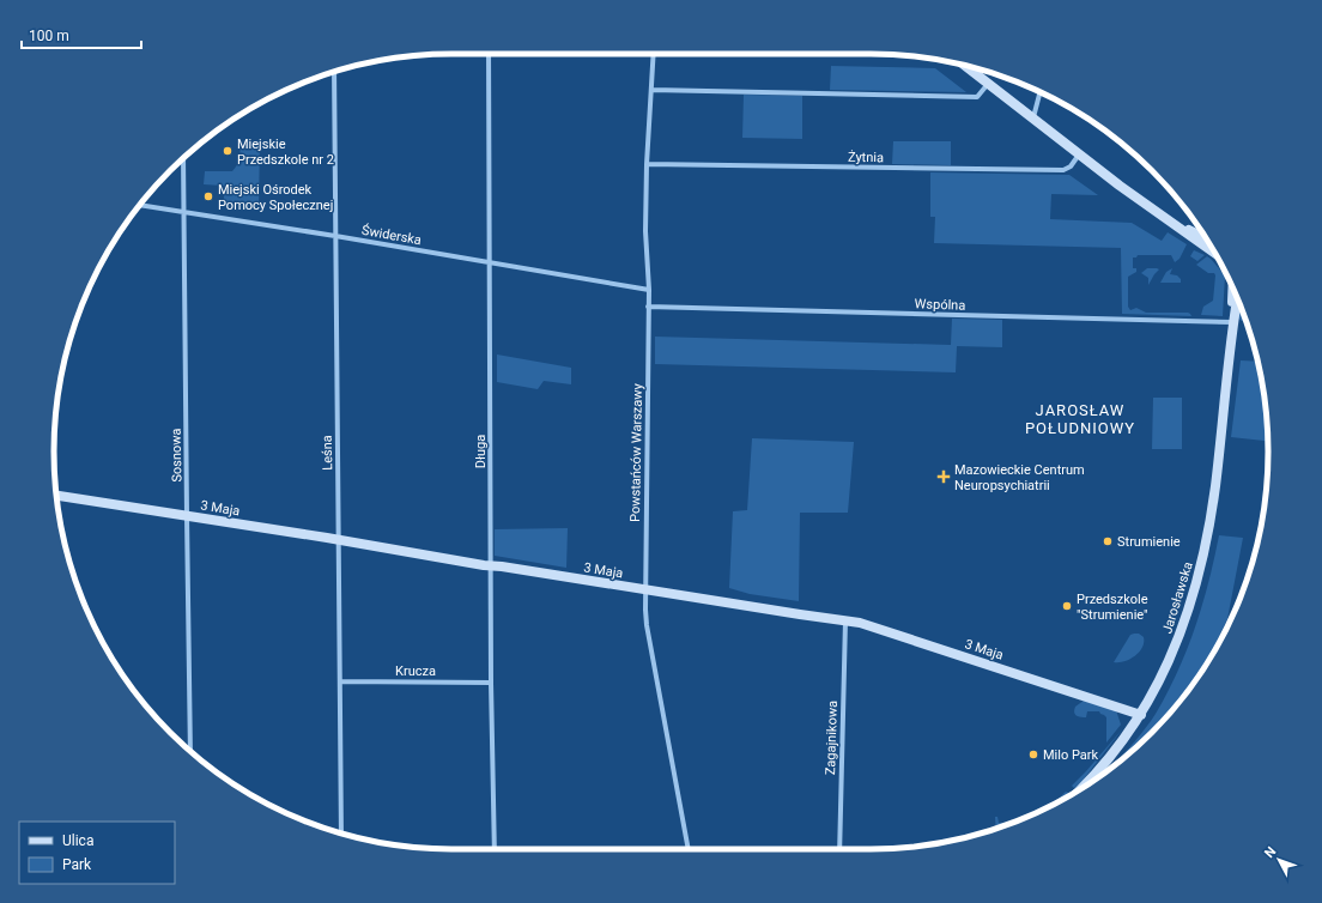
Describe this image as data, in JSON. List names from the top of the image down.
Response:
{
  "streets": {
    "street": [
      "Żytnia",
      "Świderska",
      "Wspólna",
      "Długa",
      "Leśna",
      "Powstańców Warszawy",
      "Sosnowa",
      "3 Maja",
      "Jarosławska",
      "Krucza",
      "Zagajnikowa"
    ]
  },
  "crossings": [
    ["Żytnia", "Powstańców Warszawy"],
    ["Świderska", "Długa"],
    ["Świderska", "Leśna"],
    ["Świderska", "Powstańców Warszawy"],
    ["Świderska", "Sosnowa"],
    ["Wspólna", "Powstańców Warszawy"],
    ["Wspólna", "Jarosławska"],
    ["Długa", "3 Maja"],
    ["Długa", "Krucza"],
    ["Leśna", "3 Maja"],
    ["Leśna", "Krucza"],
    ["Powstańców Warszawy", "3 Maja"],
    ["Sosnowa", "3 Maja"],
    ["3 Maja", "Jarosławska"],
    ["3 Maja", "Zagajnikowa"]
  ],
  "districts": ["JAROSŁAW POŁUDNIOWY"],
  "places": {
    "other": [
      "Miejskie Przedszkole nr 2",
      "Miejski Ośrodek Pomocy Społecznej",
      "Strumienie",
      "Przedszkole \"Strumienie\"",
      "Milo Park"
    ],
    "health": ["Mazowieckie Centrum Neuropsychiatrii"]
  },
  "legend": ["Ulica", "Park"],
  "scale_bar": "100 m",
  "north": "top left"
}
